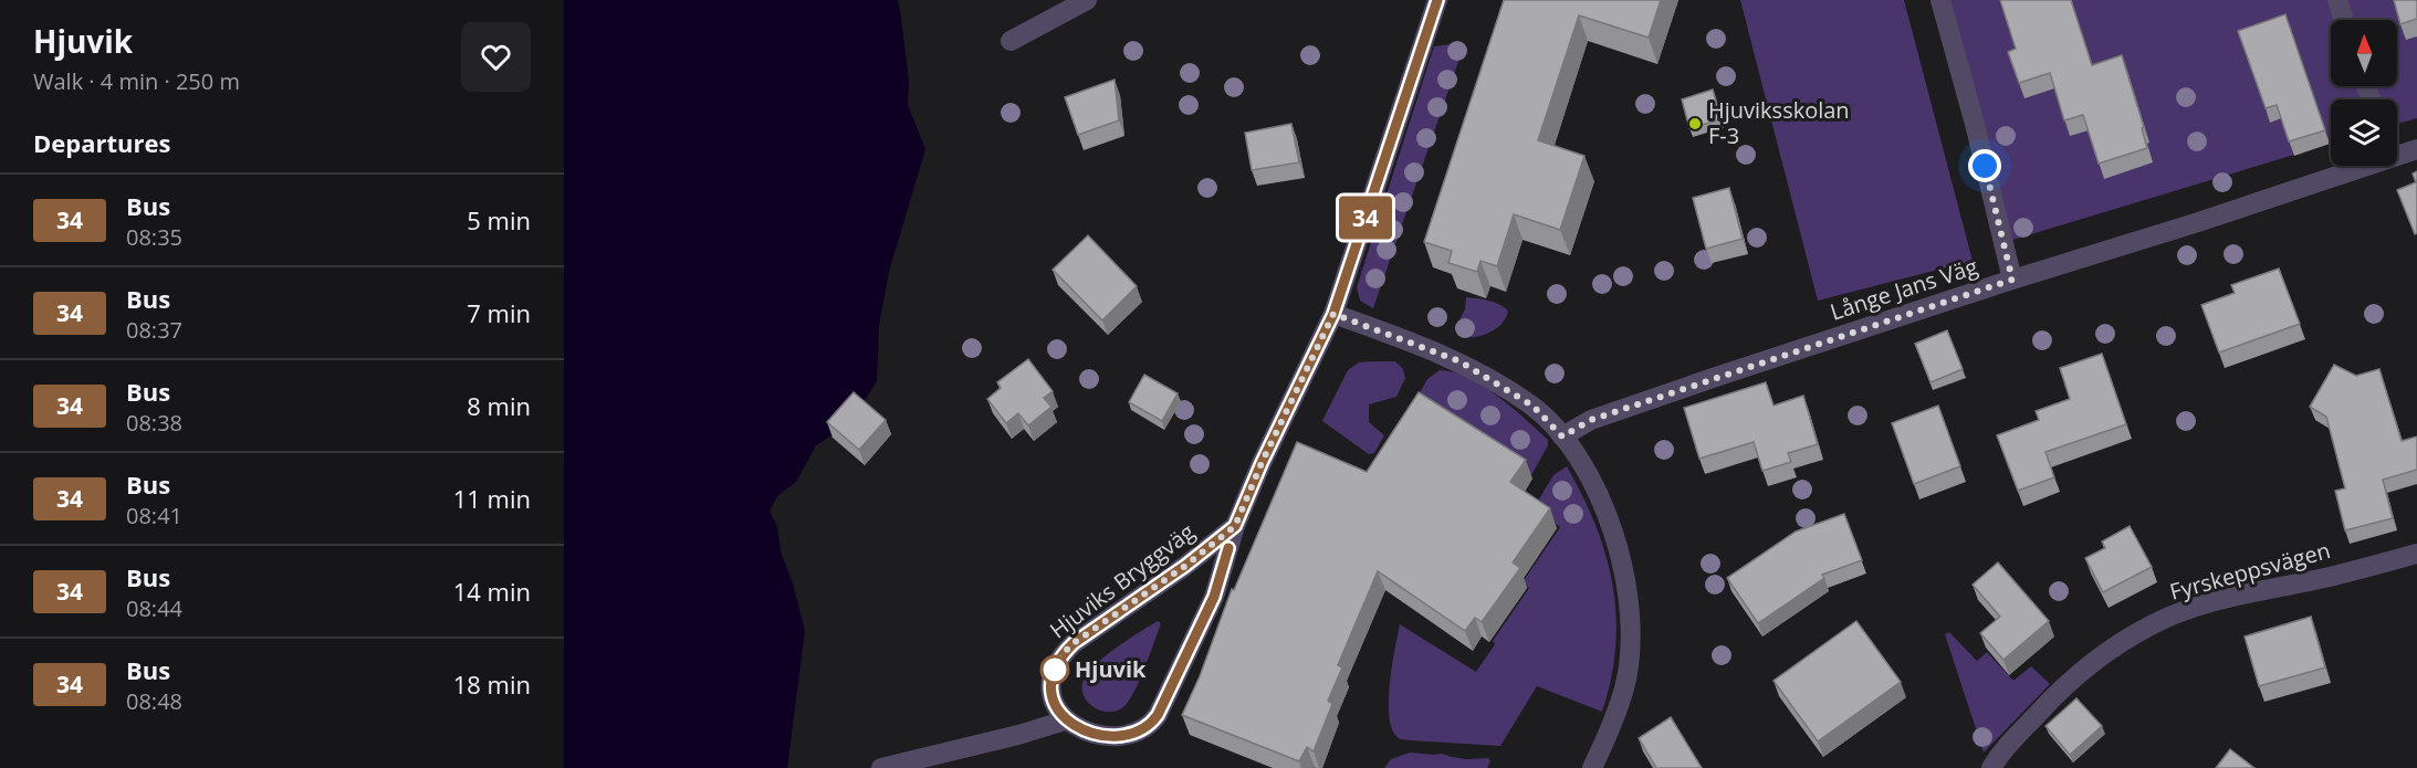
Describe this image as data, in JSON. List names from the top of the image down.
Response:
{
  "streets": {
    "street": ["Långe Jans Väg", "Fyrskeppsvägen", "Hjuviks Bryggväg"]
  },
  "places": ["Hjuviksskolan F-3", "Hjuvik"],
  "lines": ["bus line 34"],
  "north": "top",
  "page": {
    "heading": [
      ["Hjuvik", "Walk · 4 min · 250 m"],
      "Departures"
    ],
    "on_map": "34",
    "list": [
      {
        "mark": "34",
        "name": "Bus",
        "note": "08:35",
        "value": "5 min"
      },
      {
        "mark": "34",
        "name": "Bus",
        "note": "08:37",
        "value": "7 min"
      },
      {
        "mark": "34",
        "name": "Bus",
        "note": "08:38",
        "value": "8 min"
      },
      {
        "mark": "34",
        "name": "Bus",
        "note": "08:41",
        "value": "11 min"
      },
      {
        "mark": "34",
        "name": "Bus",
        "note": "08:44",
        "value": "14 min"
      },
      {
        "mark": "34",
        "name": "Bus",
        "note": "08:48",
        "value": "18 min"
      }
    ]
  }
}
